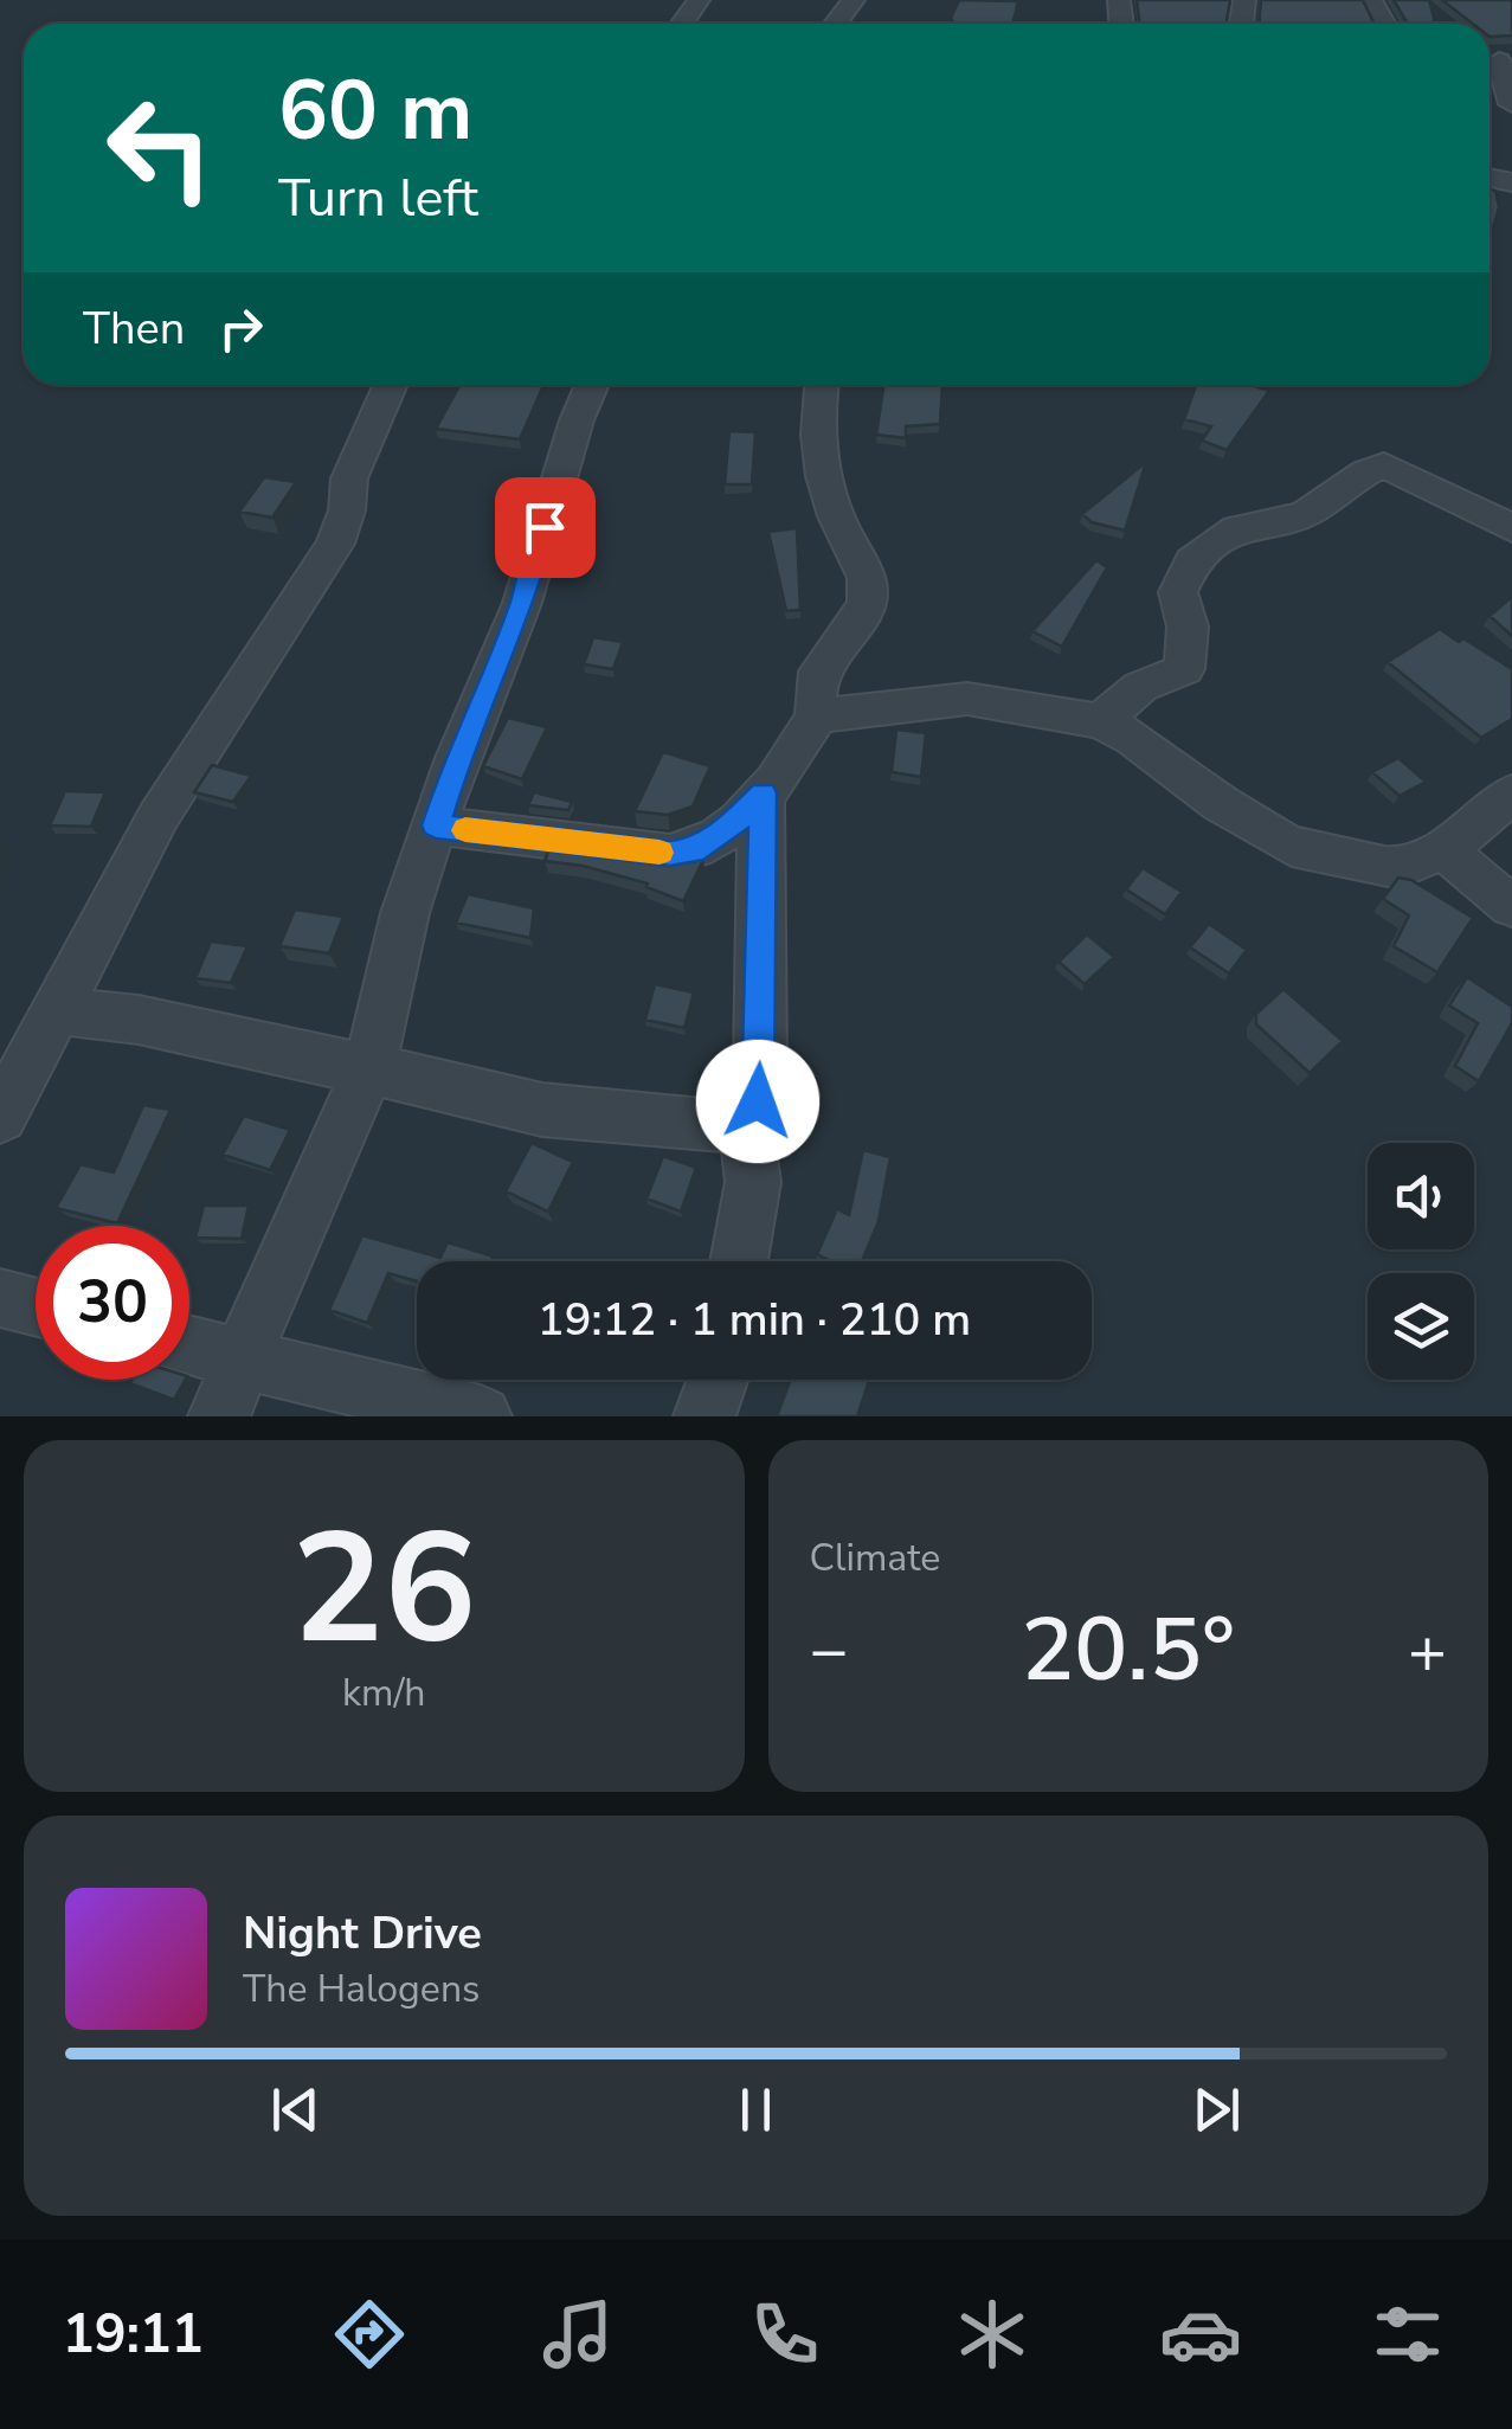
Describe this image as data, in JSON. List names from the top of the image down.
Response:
{
  "page": {
    "turn": ["60 m", "Turn left"],
    "then": "Then",
    "limit": "30",
    "trip": "19:12 · 1 min · 210 m",
    "tile": [
      ["26", "km/h"],
      "Climate"
    ],
    "heat": ["−", "20.5°", "+"],
    "song": ["Night Drive", "The Halogens"],
    "tabs": "19:11"
  }
}
